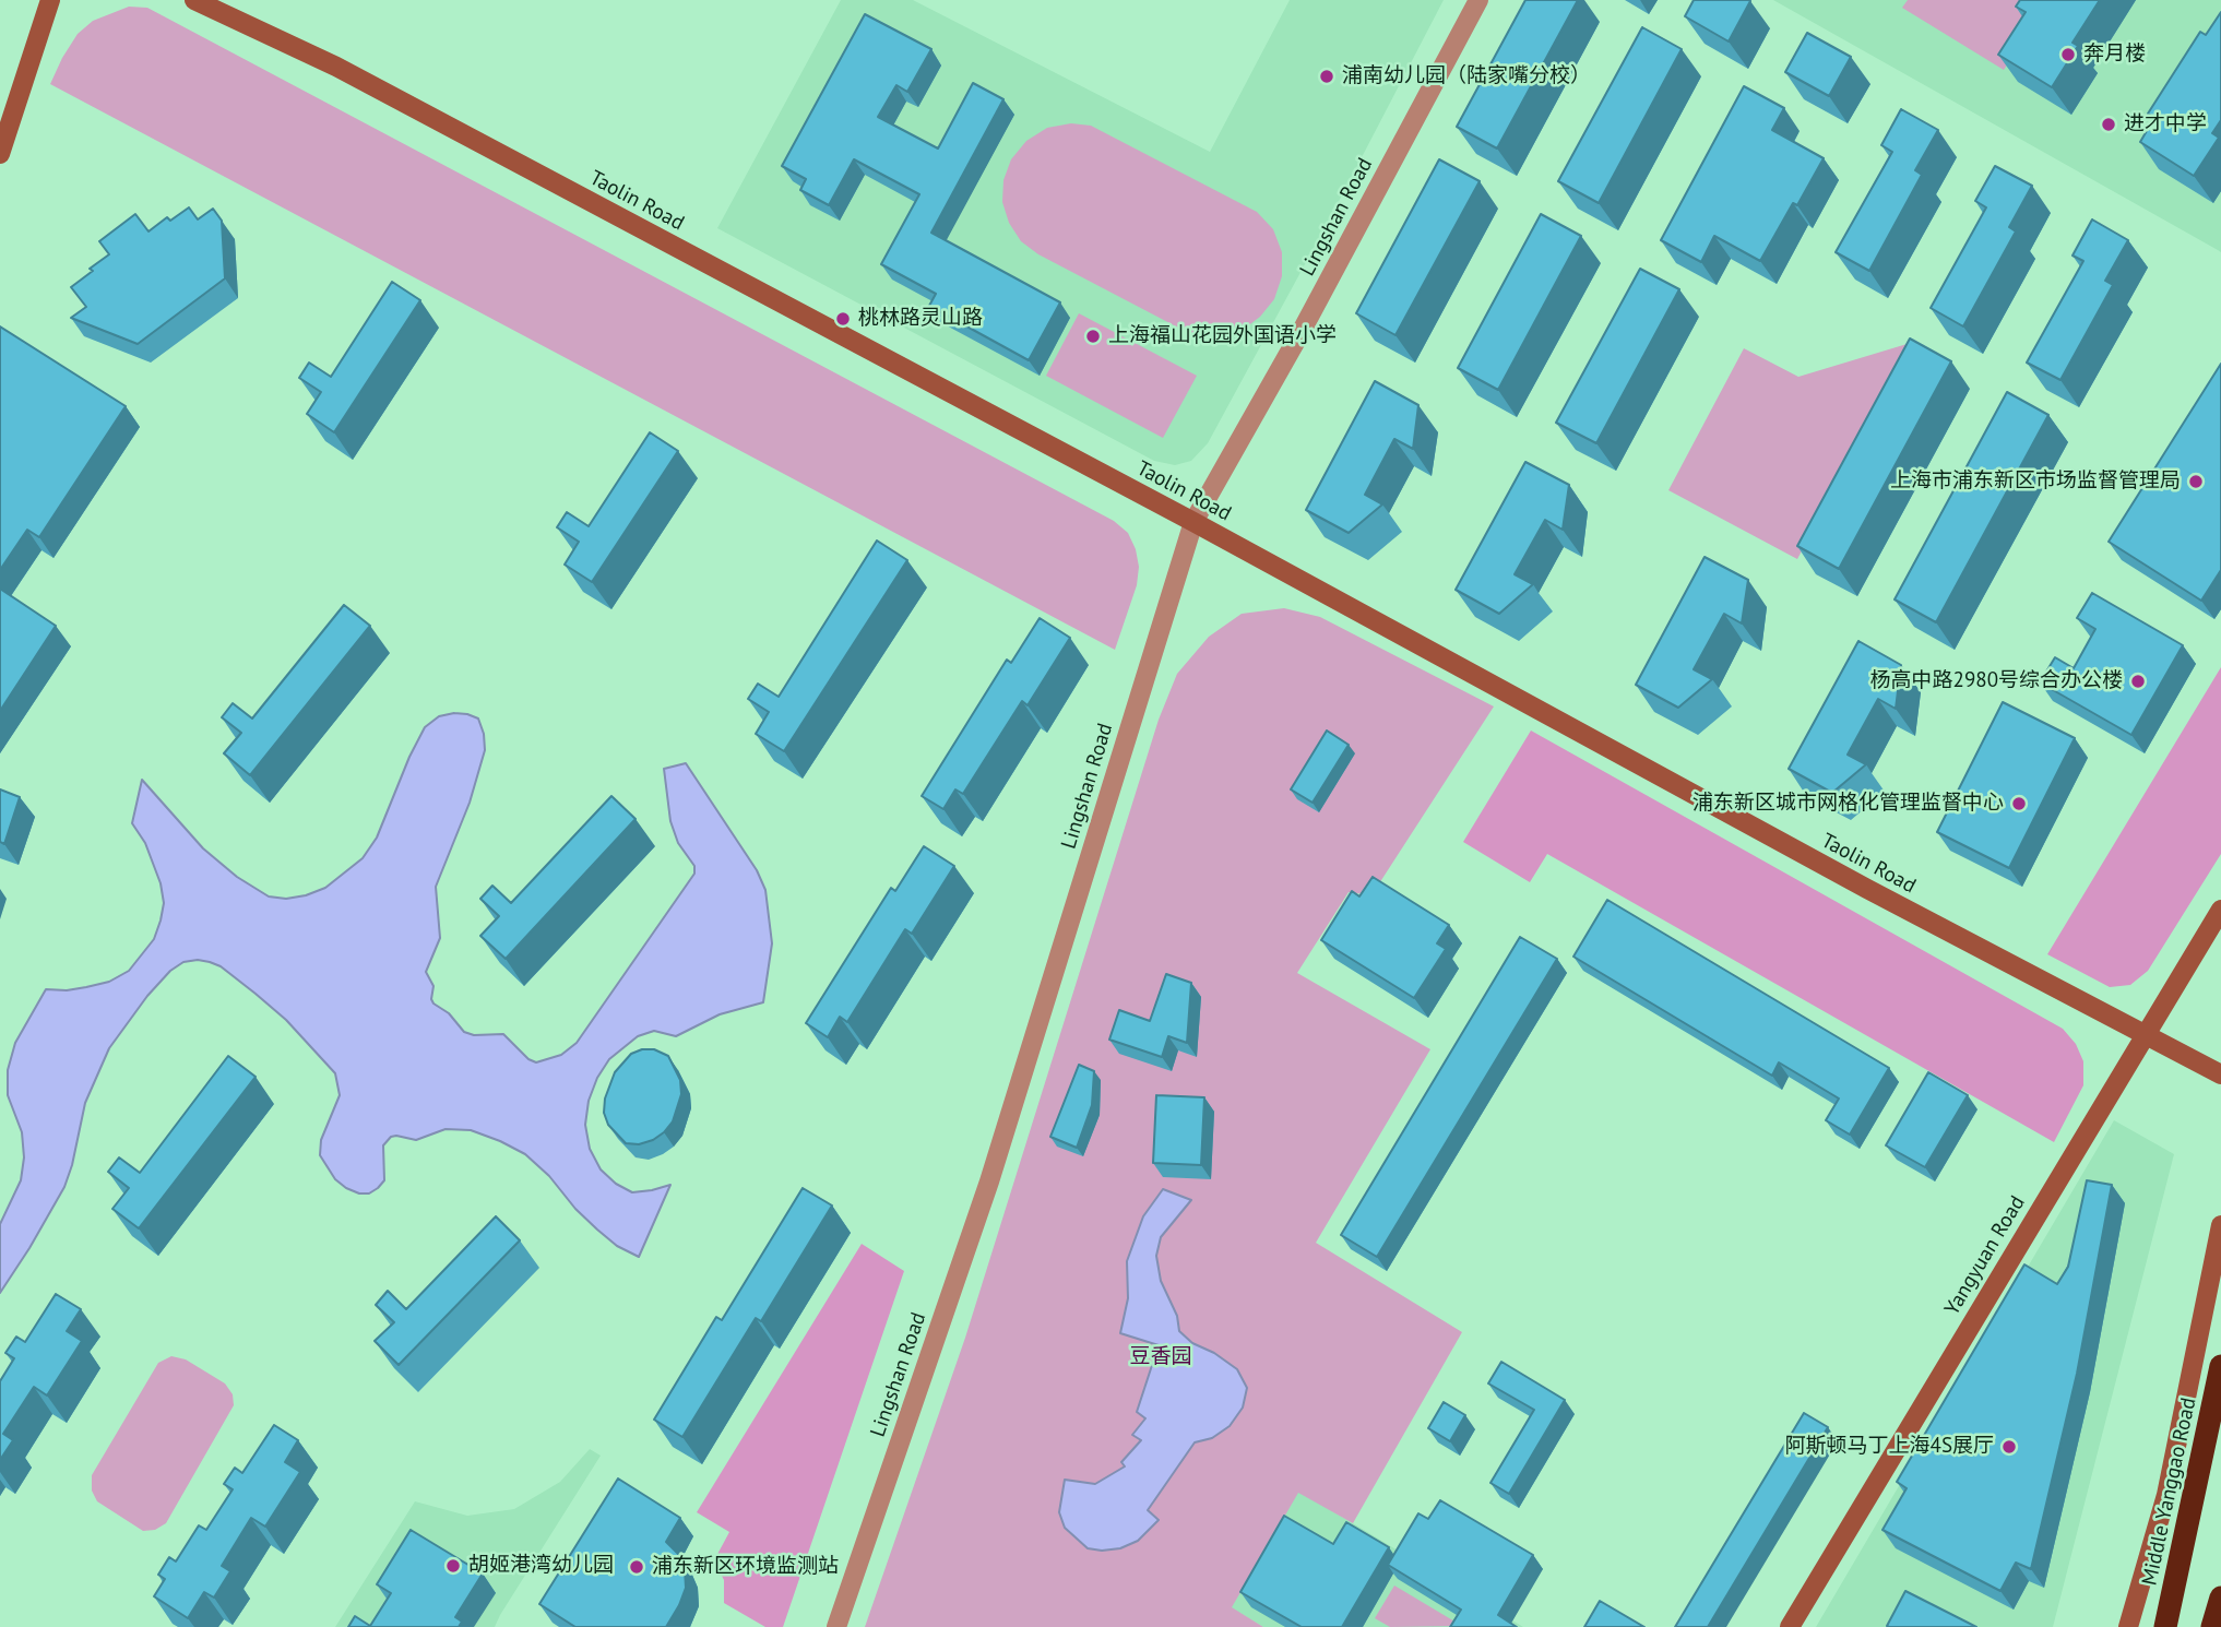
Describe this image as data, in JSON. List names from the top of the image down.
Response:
{
  "streets": {
    "highway": ["Middle Yanggao Road"],
    "street": ["Taolin Road", "Lingshan Road", "Yangyuan Road"]
  },
  "crossings": [
    ["Taolin Road", "Lingshan Road"],
    ["Taolin Road", "Yangyuan Road"]
  ],
  "parks": ["豆香园"],
  "places": [
    "奔月楼",
    "浦南幼儿园（陆家嘴分校）",
    "进才中学",
    "桃林路灵山路",
    "上海福山花园外国语小学",
    "上海市浦东新区市场监督管理局",
    "杨高中路2980号综合办公楼",
    "浦东新区城市网格化管理监督中心",
    "阿斯顿马丁上海4S展厅",
    "胡姬港湾幼儿园",
    "浦东新区环境监测站"
  ]
}
